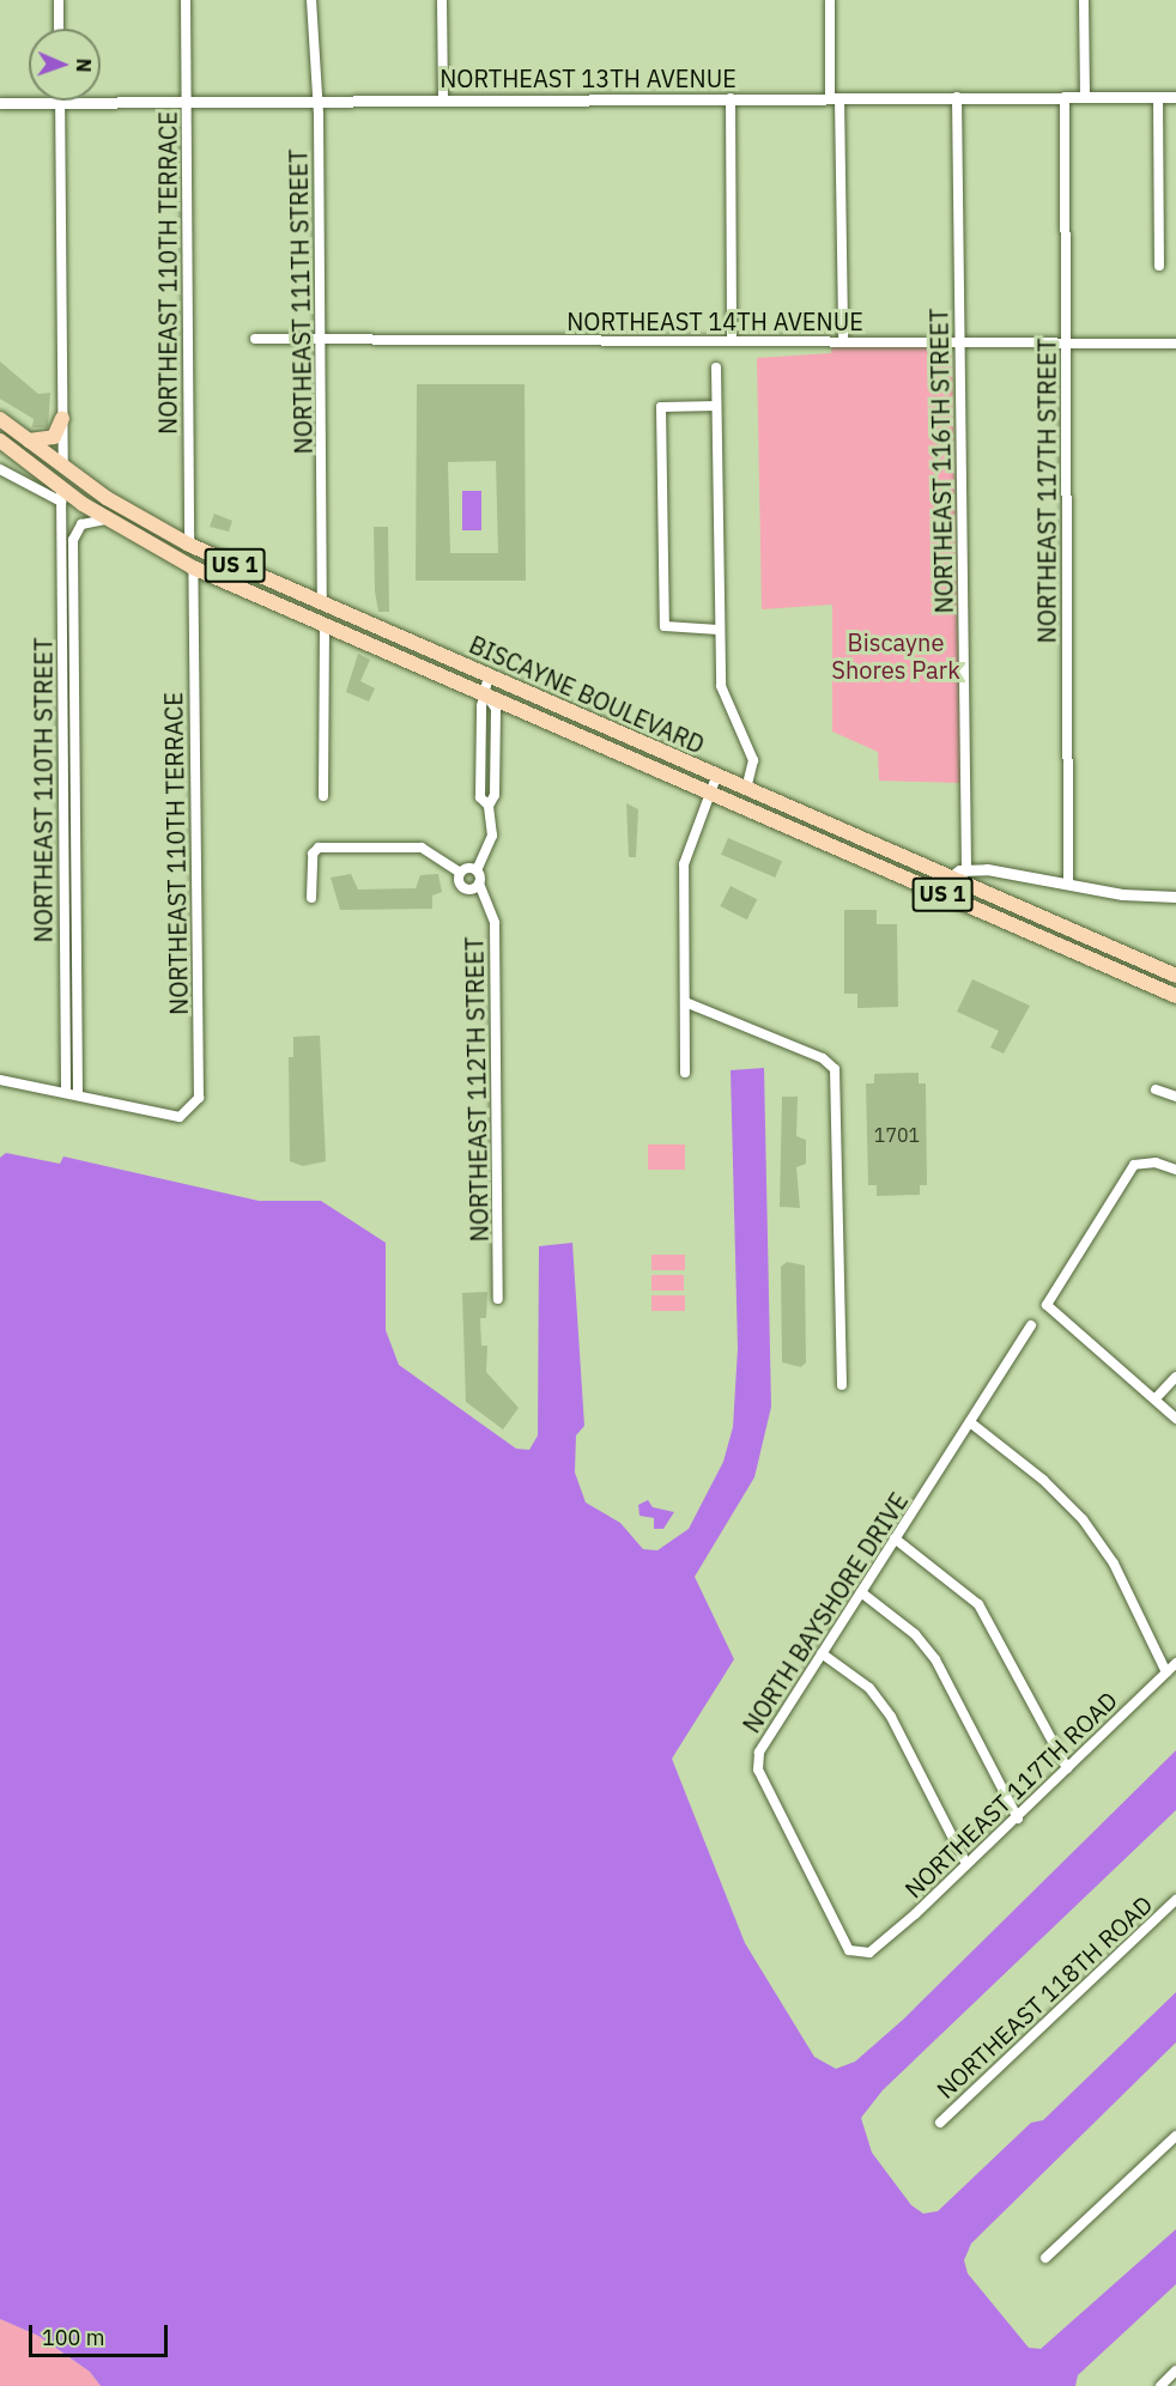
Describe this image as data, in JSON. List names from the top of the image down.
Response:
{
  "streets": {
    "main road": ["US 1", "BISCAYNE BOULEVARD"],
    "street": [
      "NORTHEAST 13TH AVENUE",
      "NORTHEAST 110TH TERRACE",
      "NORTHEAST 111TH STREET",
      "NORTHEAST 14TH AVENUE",
      "NORTHEAST 116TH STREET",
      "NORTHEAST 117TH STREET",
      "NORTHEAST 110TH STREET",
      "NORTHEAST 112TH STREET",
      "NORTH BAYSHORE DRIVE",
      "NORTHEAST 117TH ROAD",
      "NORTHEAST 118TH ROAD"
    ]
  },
  "crossings": [
    ["NORTHEAST 13TH AVENUE", "NORTHEAST 110TH TERRACE"],
    ["NORTHEAST 13TH AVENUE", "NORTHEAST 111TH STREET"],
    ["NORTHEAST 13TH AVENUE", "NORTHEAST 116TH STREET"],
    ["NORTHEAST 13TH AVENUE", "NORTHEAST 117TH STREET"],
    ["NORTHEAST 110TH TERRACE", "BISCAYNE BOULEVARD"],
    ["NORTHEAST 110TH TERRACE", "NORTHEAST 110TH STREET"],
    ["NORTHEAST 111TH STREET", "NORTHEAST 14TH AVENUE"],
    ["NORTHEAST 111TH STREET", "BISCAYNE BOULEVARD"],
    ["NORTHEAST 14TH AVENUE", "NORTHEAST 116TH STREET"],
    ["NORTHEAST 14TH AVENUE", "NORTHEAST 117TH STREET"],
    ["BISCAYNE BOULEVARD", "NORTHEAST 110TH STREET"],
    ["NORTH BAYSHORE DRIVE", "NORTHEAST 117TH ROAD"]
  ],
  "parks": ["Biscayne Shores Park"],
  "house_numbers": ["1701"],
  "scale_bar": "100 m",
  "north": "right"
}
